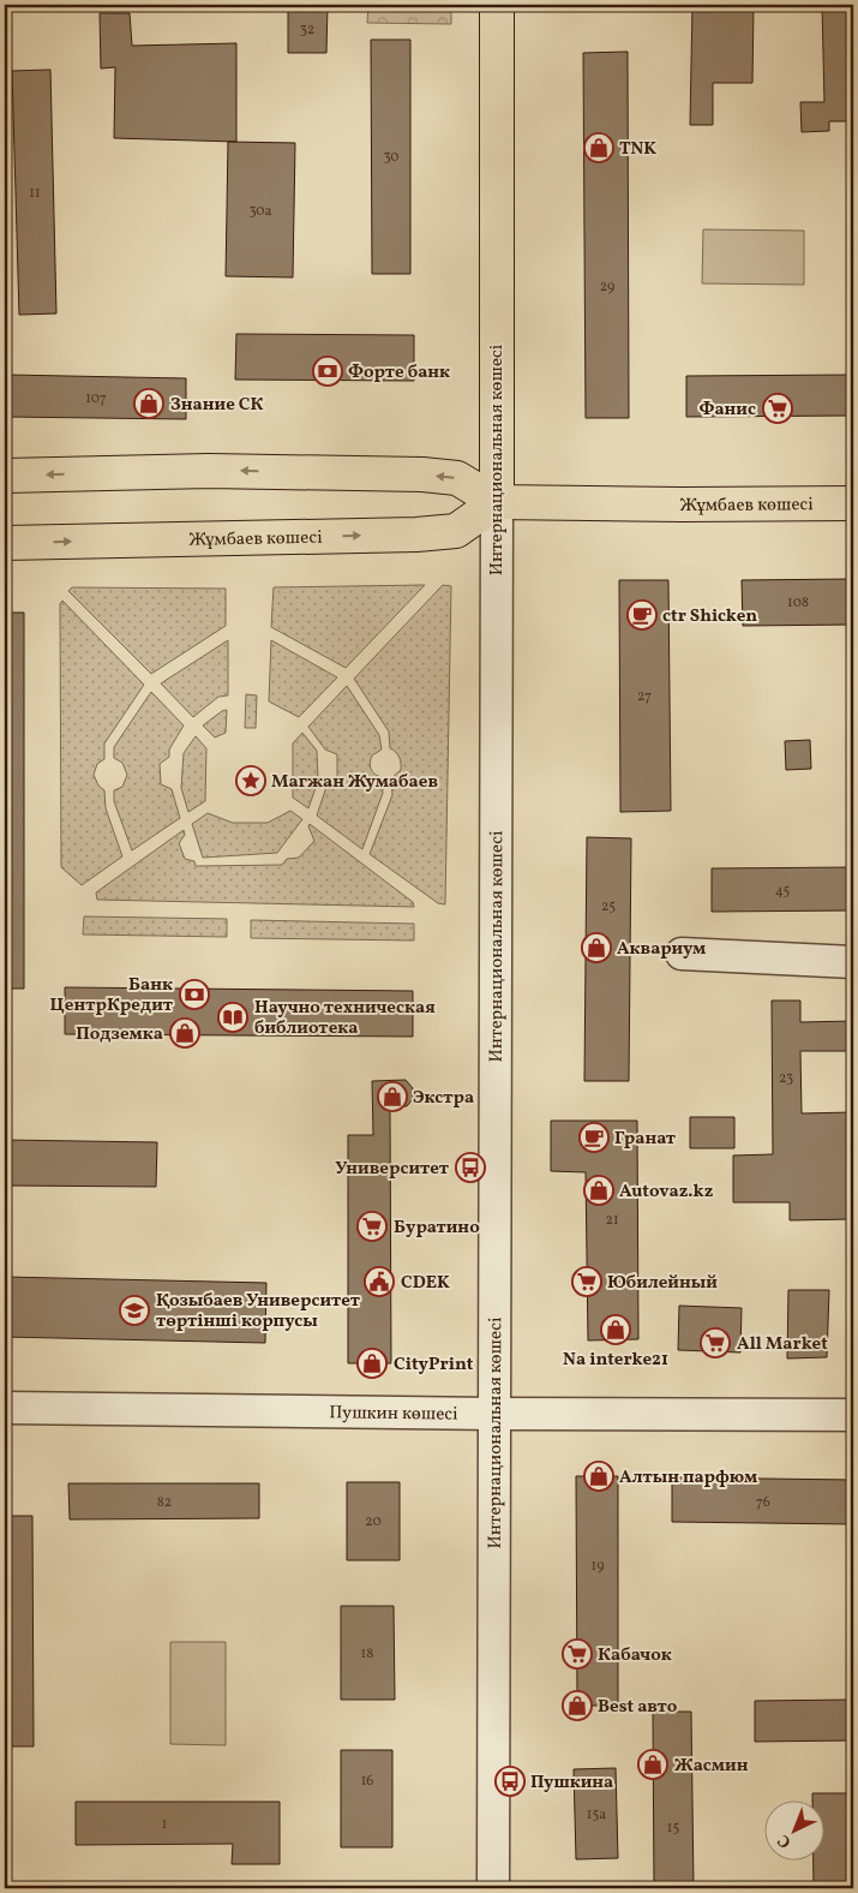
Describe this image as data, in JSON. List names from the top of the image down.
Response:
{
  "streets": {
    "main road": ["Интернациональная көшесі", "Жұмбаев көшесі"],
    "street": ["Пушкин көшесі"]
  },
  "crossings": [
    ["Интернациональная көшесі", "Жұмбаев көшесі"],
    ["Интернациональная көшесі", "Пушкин көшесі"]
  ],
  "places": {
    "shop": [
      "TNK",
      "Знание СК",
      "Аквариум",
      "Подземка",
      "Экстра",
      "Autovaz.kz",
      "Na interke21",
      "CityPrint",
      "Алтын парфюм",
      "Best авто",
      "Жасмин"
    ],
    "bank": ["Форте банк", "Банк ЦентрКредит"],
    "supermarket": [
      "Фанис",
      "Буратино",
      "Юбилейный",
      "All Market",
      "Кабачок"
    ],
    "cafe": ["ctr Shicken", "Гранат"],
    "place": ["Магжан Жумабаев"],
    "library": ["Научно техническая библиотека"],
    "bus stop": ["Университет", "Пушкина"],
    "public building": ["CDEK"],
    "school or university": ["Қозыбаев Университет төртінші корпусы"]
  },
  "house_numbers": [
    "32",
    "30",
    "11",
    "30а",
    "29",
    "107",
    "108",
    "27",
    "45",
    "25",
    "23",
    "21",
    "82",
    "76",
    "20",
    "19",
    "18",
    "16",
    "15а",
    "1",
    "15"
  ],
  "north": "bottom left"
}
